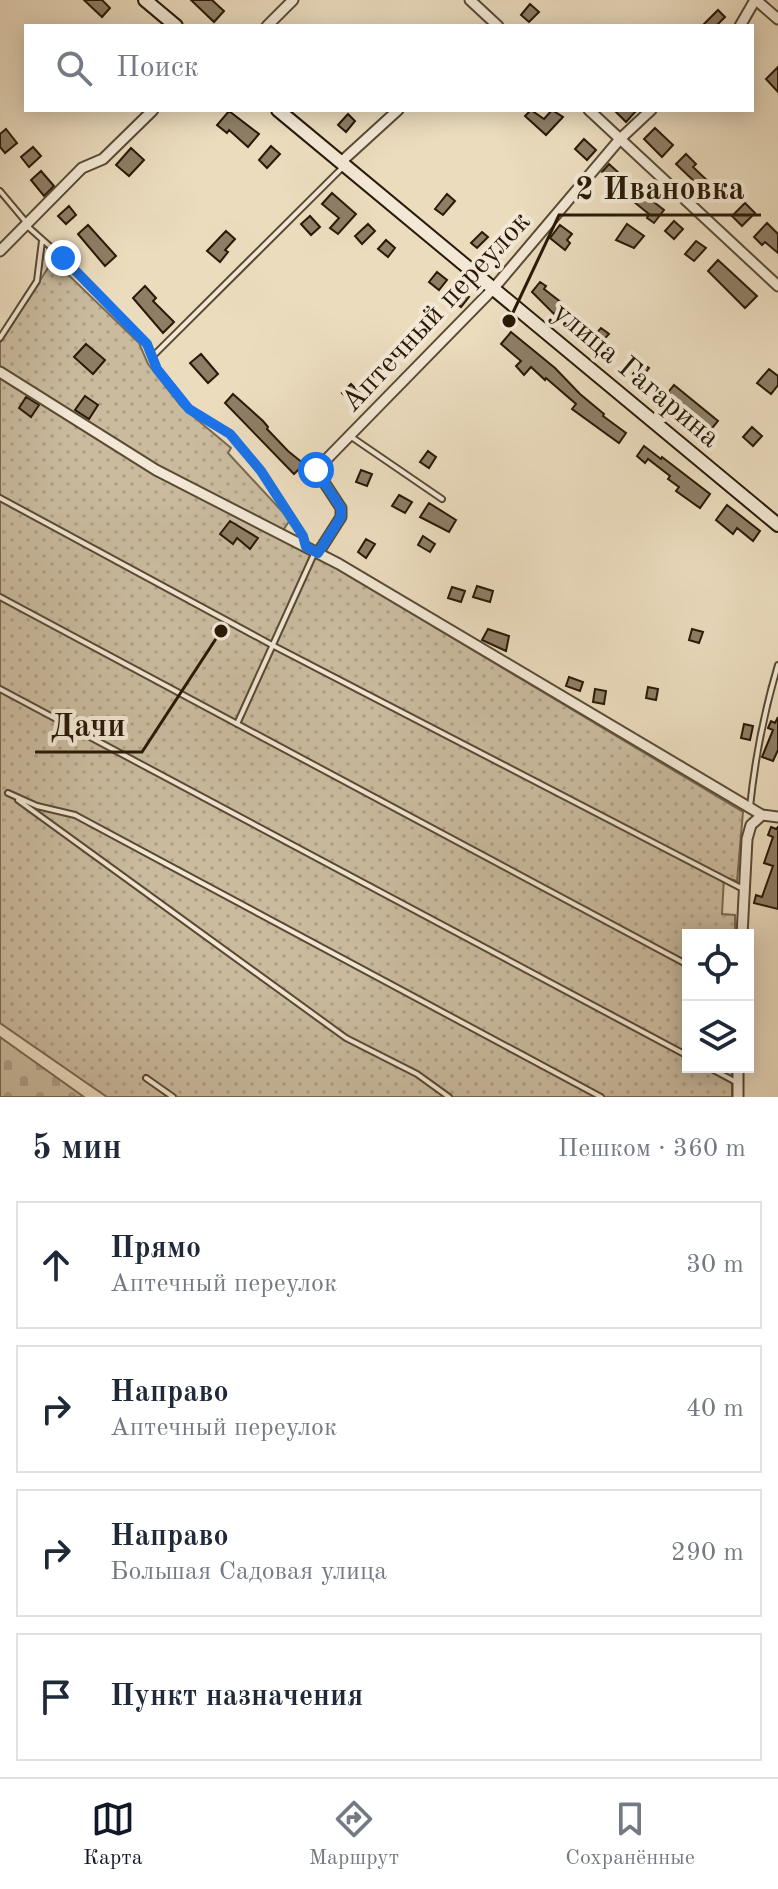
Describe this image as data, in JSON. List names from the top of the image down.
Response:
{
  "streets": {
    "street": ["Аптечный переулок", "улица Гагарина"]
  },
  "crossings": [
    ["Аптечный переулок", "улица Гагарина"]
  ],
  "places": ["2 Ивановка", "Дачи"],
  "page": {
    "search": "Поиск",
    "heading": ["5 мин", "Пешком · 360 m"],
    "list": [
      ["Прямо", "Аптечный переулок", "30 m"],
      ["Направо", "Аптечный переулок", "40 m"],
      ["Направо", "Большая Садовая улица", "290 m"],
      "Пункт назначения"
    ],
    "nav": ["Карта", "Маршрут", "Сохранённые"]
  }
}
